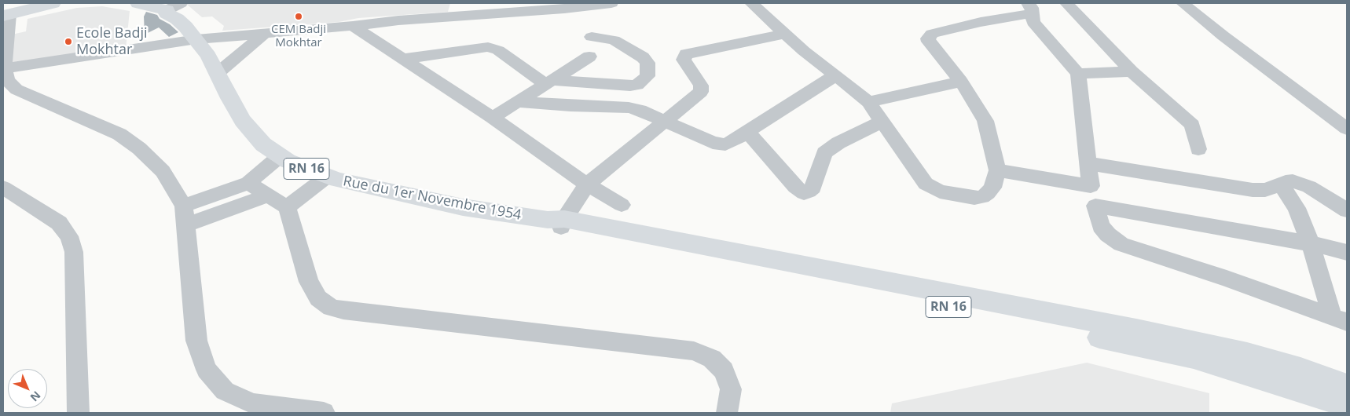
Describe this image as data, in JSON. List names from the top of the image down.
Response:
{
  "streets": {
    "main road": ["RN 16", "Rue du 1er Novembre 1954"]
  },
  "crossings": [
    ["RN 16", "Rue du 1er Novembre 1954"]
  ],
  "places": ["CEM Badji Mokhtar", "Ecole Badji Mokhtar"],
  "north": "bottom right"
}
